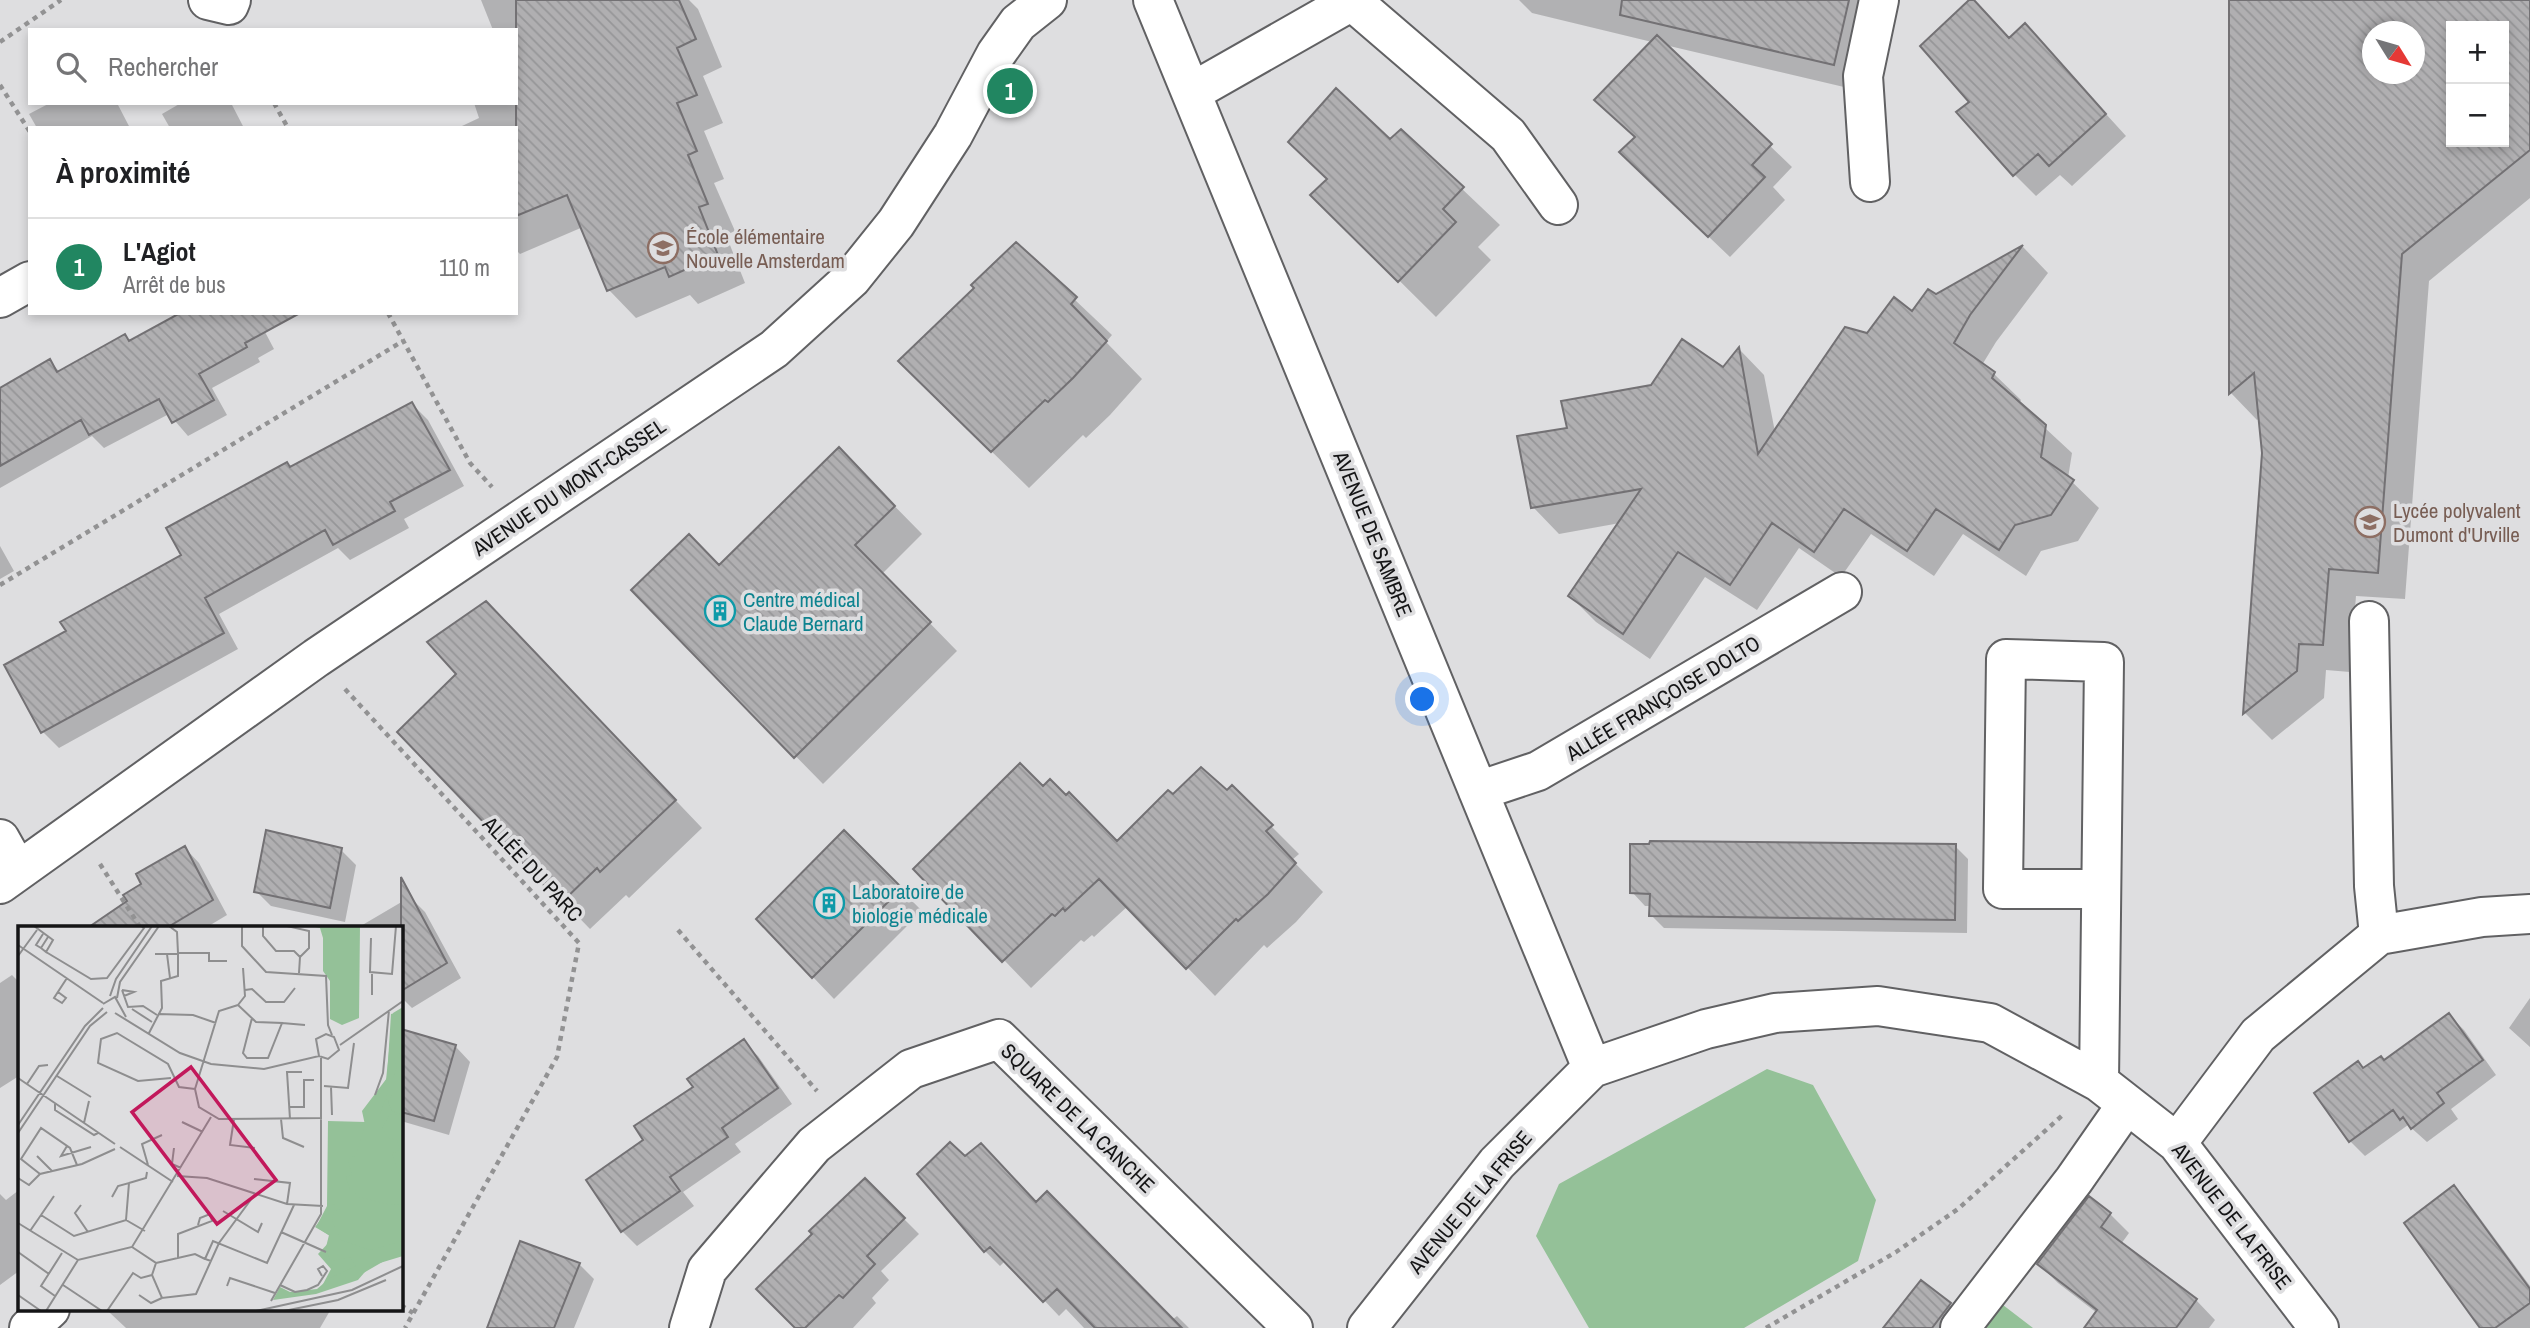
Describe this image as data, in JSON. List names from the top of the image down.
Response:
{
  "streets": {
    "street": [
      "AVENUE DU MONT-CASSEL",
      "AVENUE DE SAMBRE",
      "ALLÉE FRANÇOISE DOLTO",
      "SQUARE DE LA CANCHE",
      "AVENUE DE LA FRISE"
    ],
    "path": ["ALLÉE DU PARC"]
  },
  "crossings": [
    ["AVENUE DU MONT-CASSEL", "ALLÉE DU PARC"],
    ["AVENUE DE SAMBRE", "ALLÉE FRANÇOISE DOLTO"],
    ["AVENUE DE SAMBRE", "AVENUE DE LA FRISE"]
  ],
  "places": {
    "school or university": ["École élémentaire Nouvelle Amsterdam", "Lycée polyvalent Dumont d'Urville"],
    "building": ["Centre médical Claude Bernard", "Laboratoire de biologie médicale"]
  },
  "north": "bottom right",
  "page": {
    "map_buttons": ["+", "−"],
    "search": "Rechercher",
    "pins": "1",
    "heading": "À proximité",
    "list": [
      {
        "mark": "1",
        "name": "L'Agiot",
        "note": "Arrêt de bus",
        "value": "110 m"
      }
    ]
  }
}
